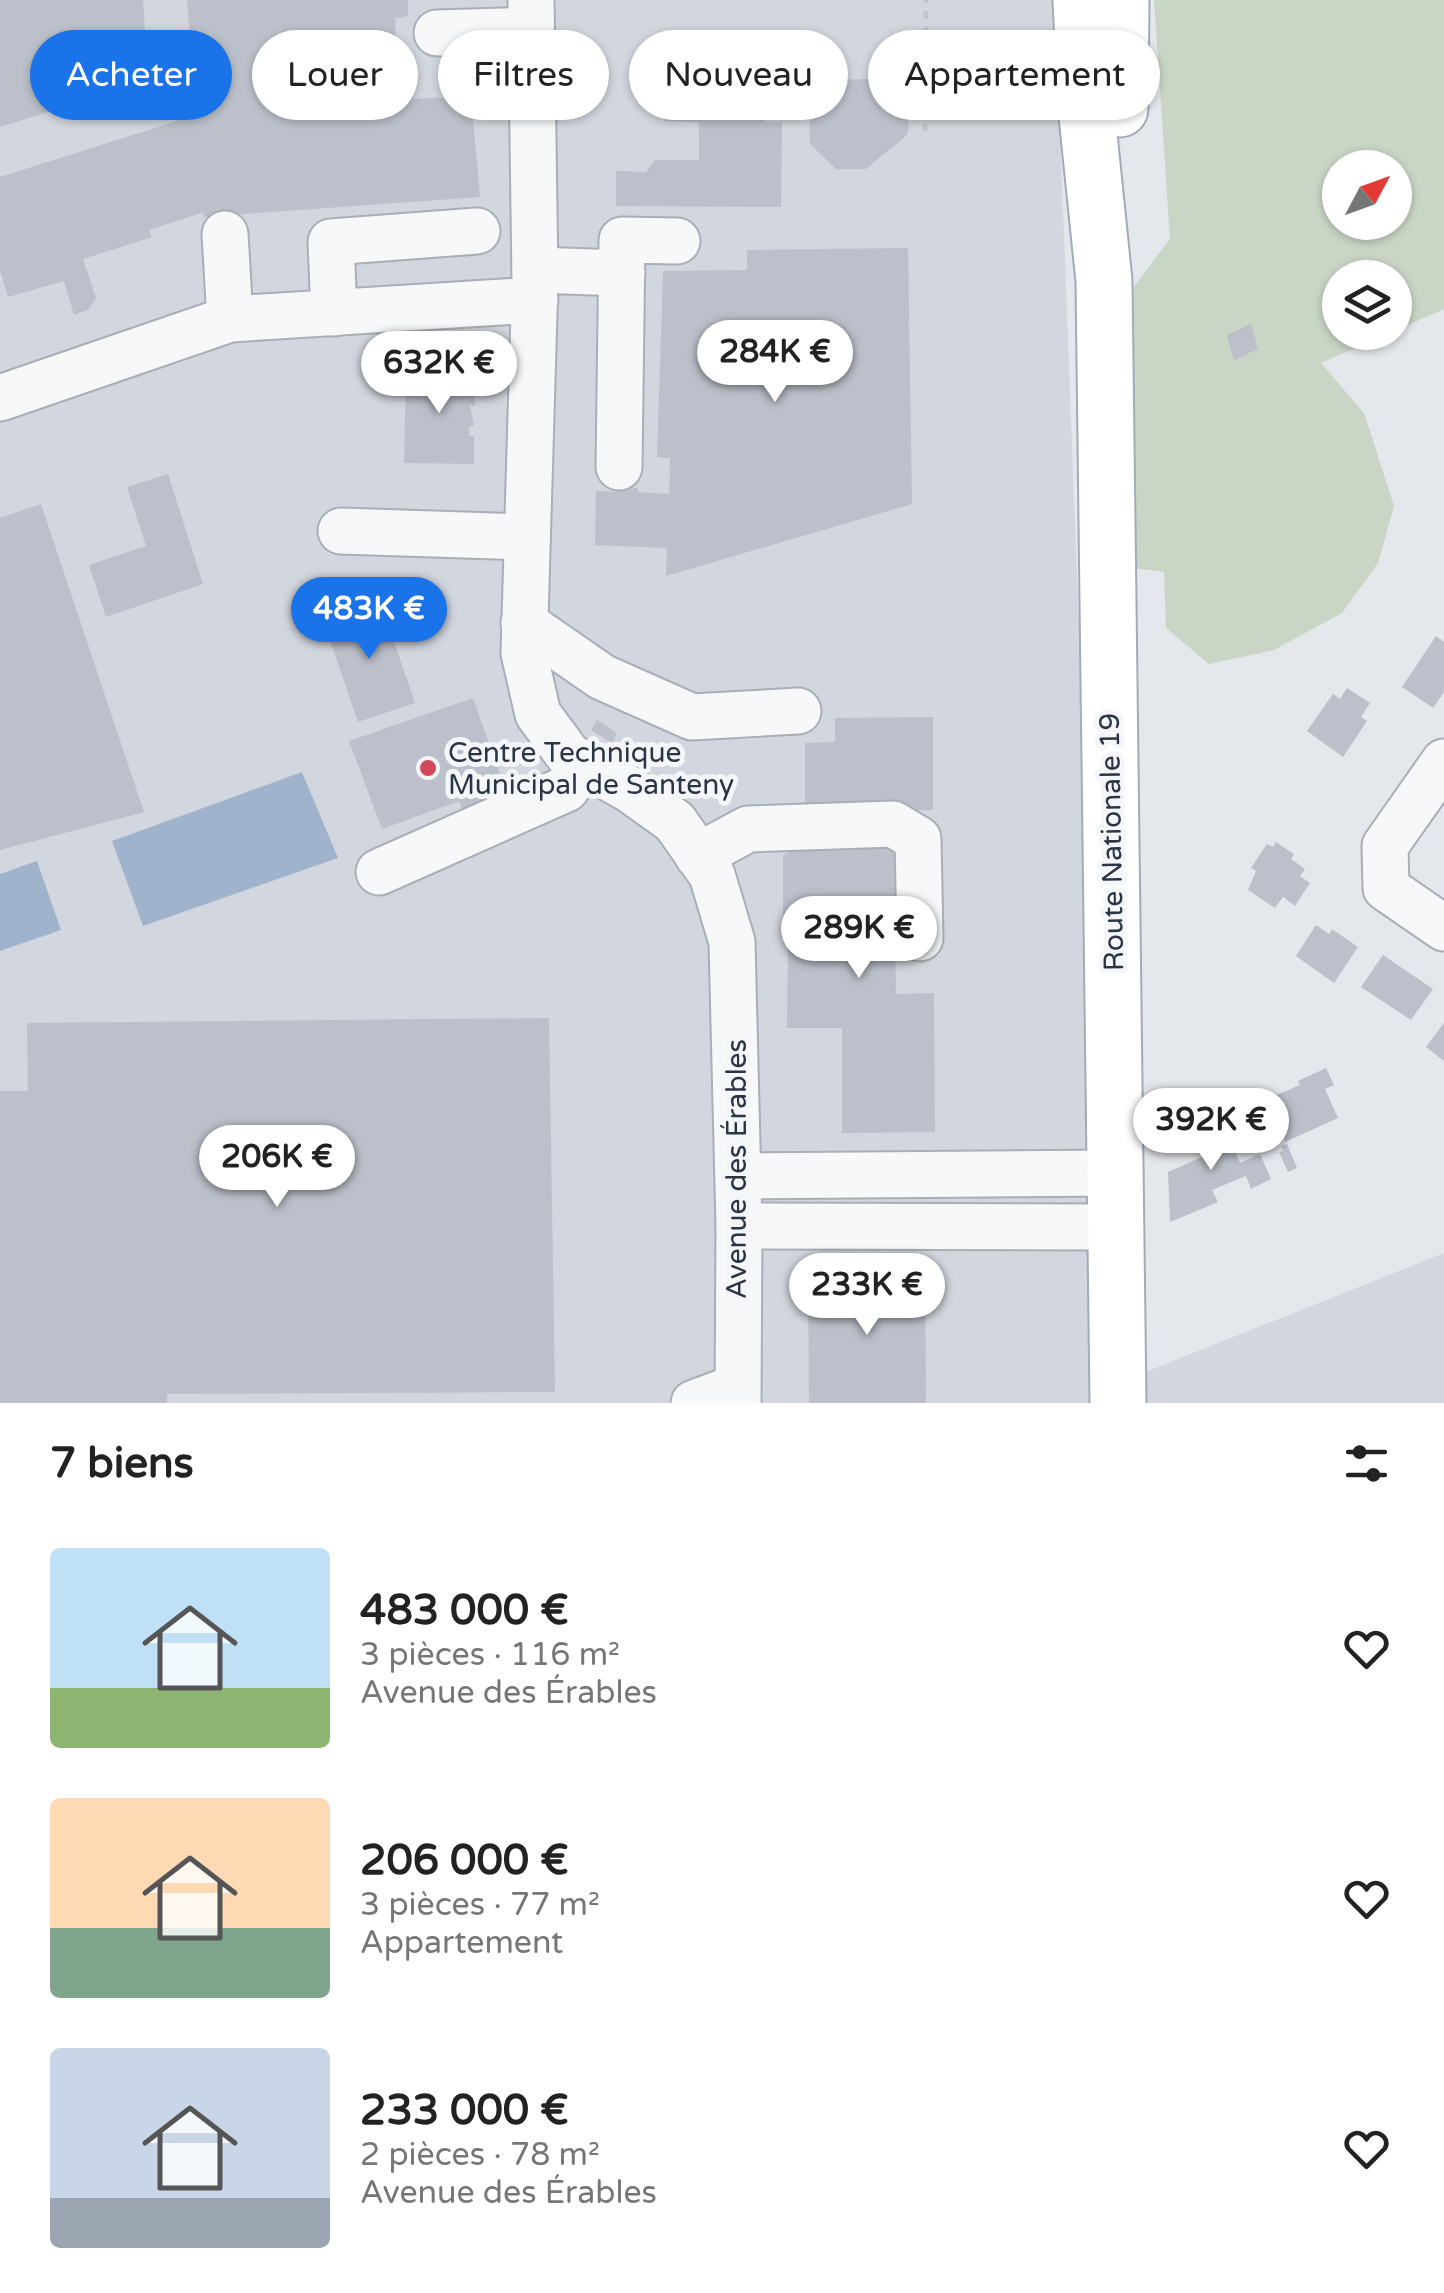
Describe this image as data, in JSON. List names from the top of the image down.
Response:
{
  "streets": {
    "main road": ["Route Nationale 19"],
    "street": ["Avenue des Érables"]
  },
  "places": ["Centre Technique Municipal de Santeny"],
  "north": "top right",
  "page": {
    "chip": [
      "Acheter",
      "Louer",
      "Filtres",
      "Nouveau",
      "Appartement"
    ],
    "price": [
      "284K €",
      "632K €",
      "483K €",
      "289K €",
      "392K €",
      "206K €",
      "233K €"
    ],
    "heading": "7 biens",
    "list": [
      {
        "name": "483 000 €",
        "note": "3 pièces · 116 m² · Avenue des Érables"
      },
      {
        "name": "206 000 €",
        "note": "3 pièces · 77 m² · Appartement"
      },
      {
        "name": "233 000 €",
        "note": "2 pièces · 78 m² · Avenue des Érables"
      }
    ]
  }
}
